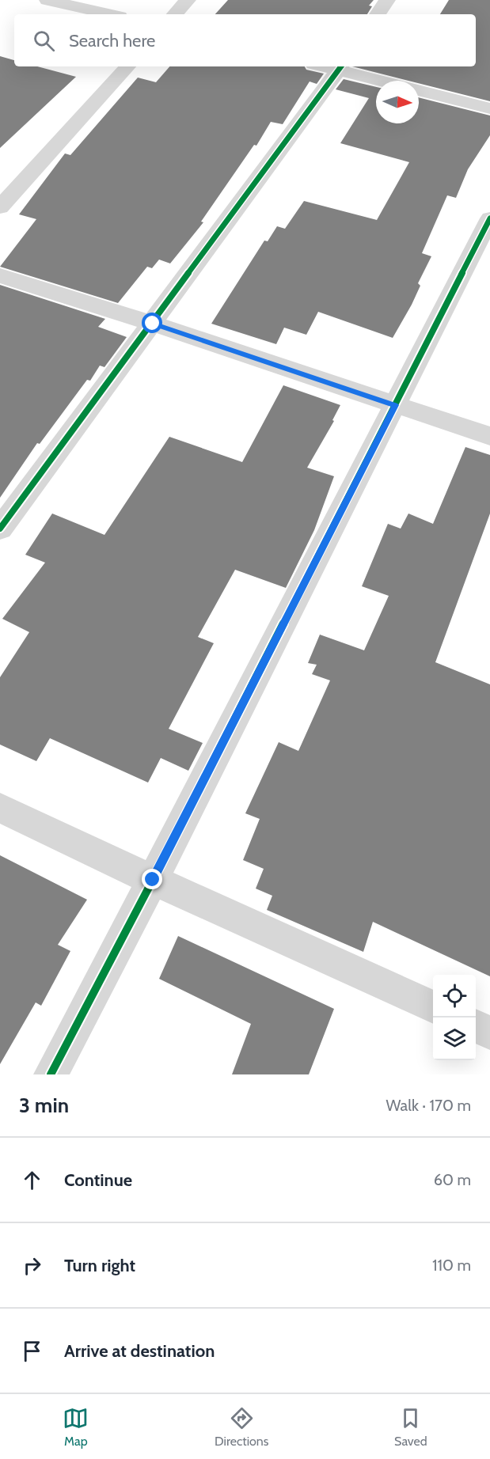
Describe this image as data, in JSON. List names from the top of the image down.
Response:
{
  "north": "right",
  "page": {
    "search": "Search here",
    "heading": ["3 min", "Walk · 170 m"],
    "list": [
      ["Continue", "60 m"],
      ["Turn right", "110 m"],
      "Arrive at destination"
    ],
    "nav": ["Map", "Directions", "Saved"]
  }
}
